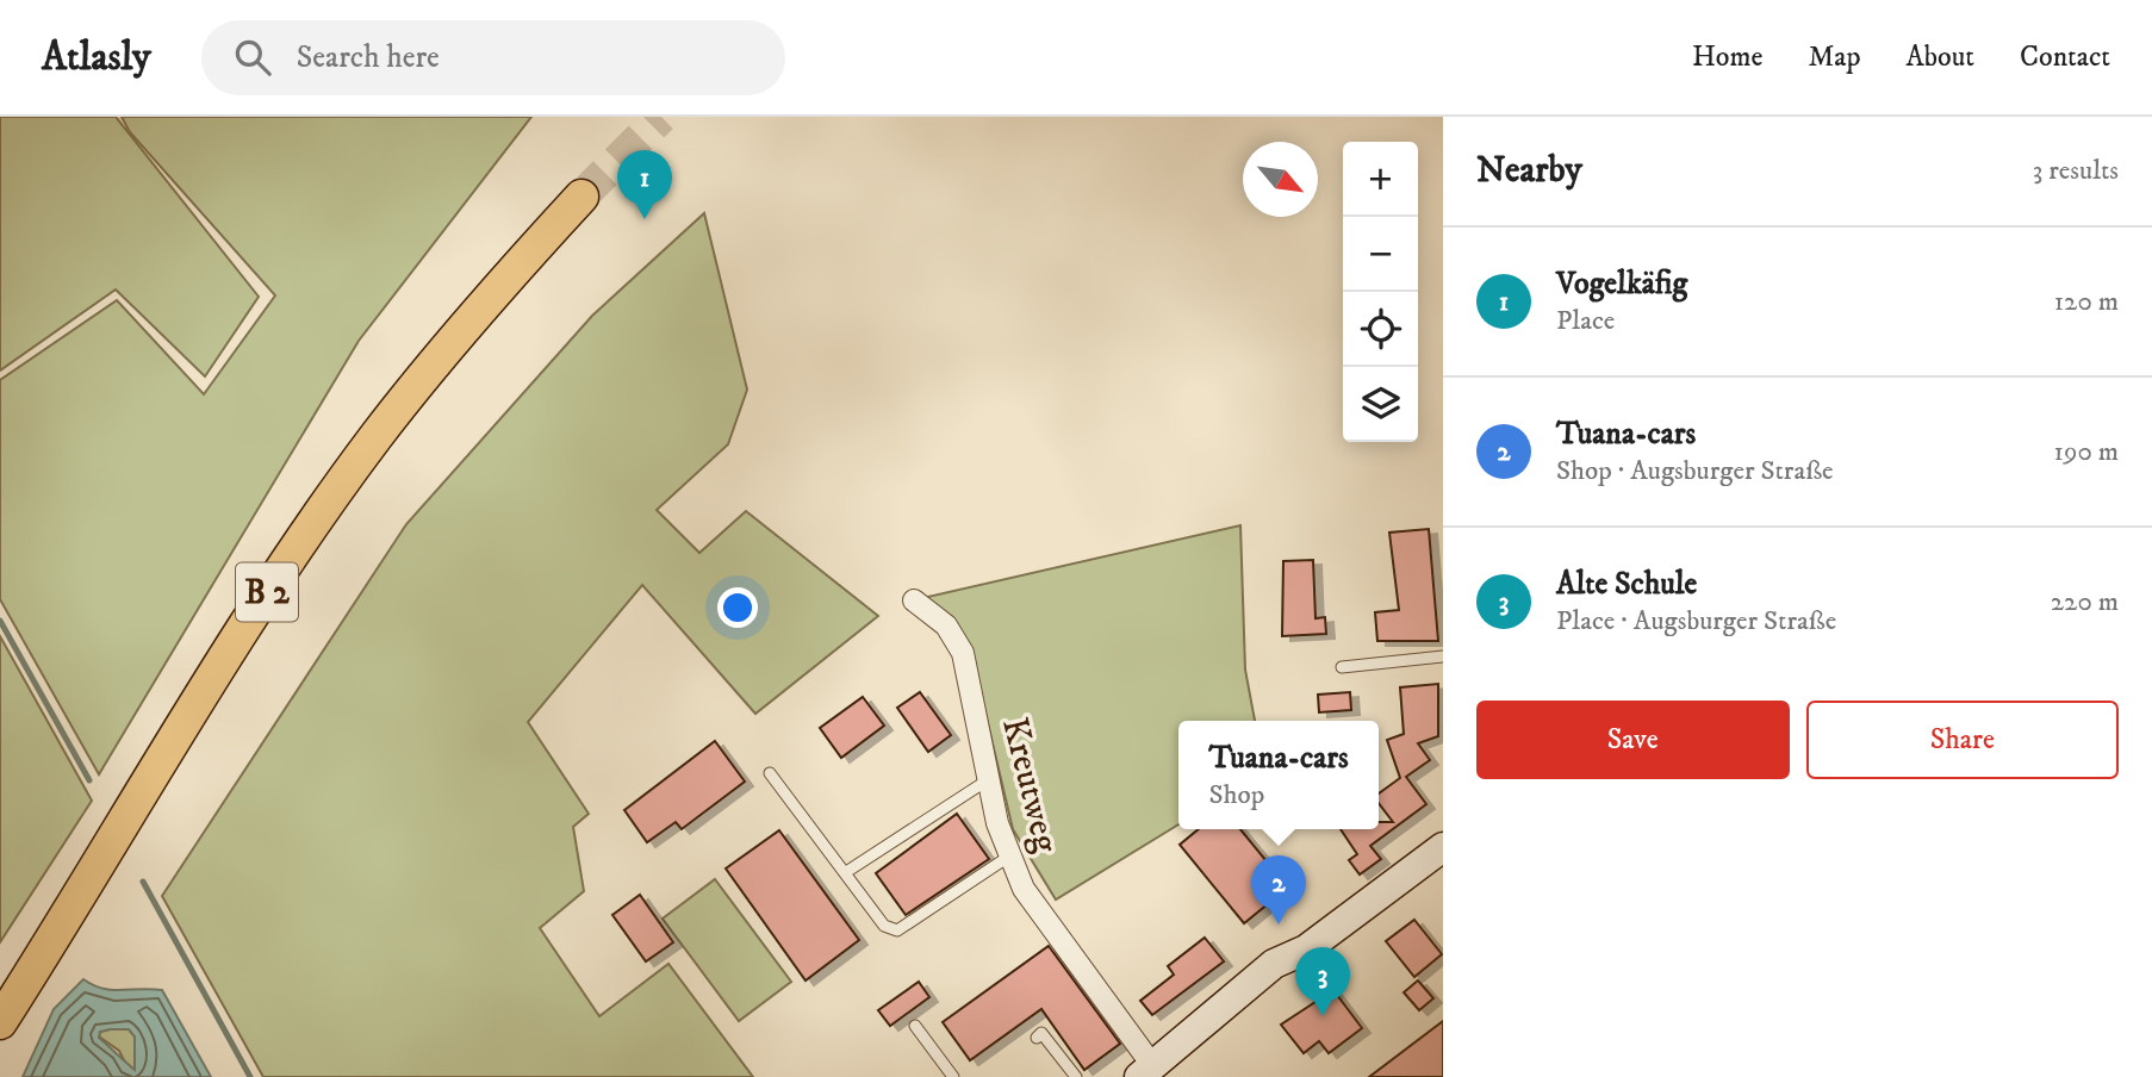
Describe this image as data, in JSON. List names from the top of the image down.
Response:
{
  "streets": {
    "main road": ["B 2"],
    "street": ["Kreutweg"]
  },
  "north": "bottom right",
  "page": {
    "header": "Atlasly",
    "search": "Search here",
    "nav": [
      "Home",
      "Map",
      "About",
      "Contact"
    ],
    "heading": ["Nearby", "3 results"],
    "map_buttons": ["+", "−"],
    "pins": ["1", "2", "3"],
    "list": [
      {
        "mark": "1",
        "name": "Vogelkäfig",
        "note": "Place",
        "value": "120 m"
      },
      {
        "mark": "2",
        "name": "Tuana-cars",
        "note": "Shop · Augsburger Straße",
        "value": "190 m"
      },
      {
        "mark": "3",
        "name": "Alte Schule",
        "note": "Place · Augsburger Straße",
        "value": "220 m"
      }
    ],
    "buttons": ["Save", "Share"],
    "popup": ["Tuana-cars", "Shop"]
  }
}
